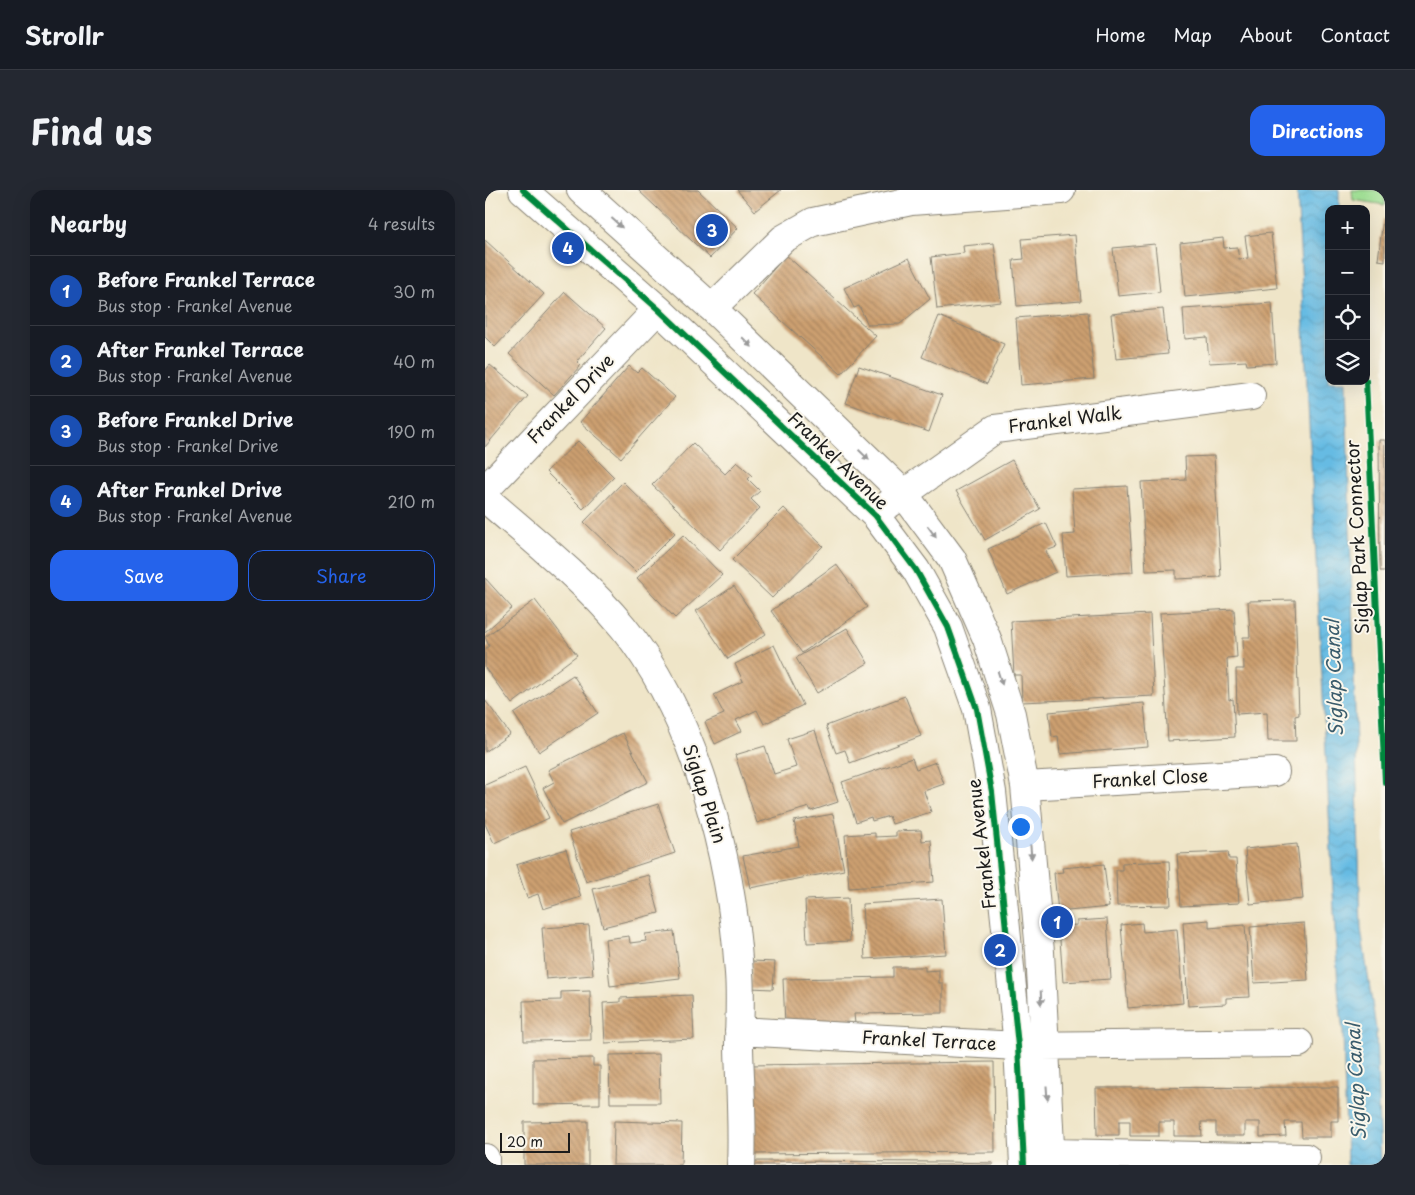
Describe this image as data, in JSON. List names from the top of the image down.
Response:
{
  "streets": {
    "street": [
      "Frankel Drive",
      "Frankel Walk",
      "Frankel Avenue",
      "Frankel Close",
      "Siglap Plain",
      "Frankel Terrace"
    ],
    "cycle path": ["Siglap Park Connector"]
  },
  "crossings": [
    ["Frankel Drive", "Frankel Avenue"],
    ["Frankel Walk", "Frankel Avenue"],
    ["Frankel Avenue", "Frankel Close"],
    ["Frankel Avenue", "Frankel Terrace"],
    ["Siglap Plain", "Frankel Terrace"]
  ],
  "water": ["Siglap Canal"],
  "scale_bar": "20 m",
  "page": {
    "header": "Strollr",
    "nav": [
      "Home",
      "Map",
      "About",
      "Contact"
    ],
    "title": "Find us",
    "buttons": [
      "Directions",
      ["Save", "Share"]
    ],
    "heading": ["Nearby", "4 results"],
    "map_buttons": ["+", "−"],
    "pins": [
      "3",
      "4",
      "1",
      "2"
    ],
    "list": [
      {
        "mark": "1",
        "name": "Before Frankel Terrace",
        "note": "Bus stop · Frankel Avenue",
        "value": "30 m"
      },
      {
        "mark": "2",
        "name": "After Frankel Terrace",
        "note": "Bus stop · Frankel Avenue",
        "value": "40 m"
      },
      {
        "mark": "3",
        "name": "Before Frankel Drive",
        "note": "Bus stop · Frankel Drive",
        "value": "190 m"
      },
      {
        "mark": "4",
        "name": "After Frankel Drive",
        "note": "Bus stop · Frankel Avenue",
        "value": "210 m"
      }
    ],
    "scale": "20 m"
  }
}
